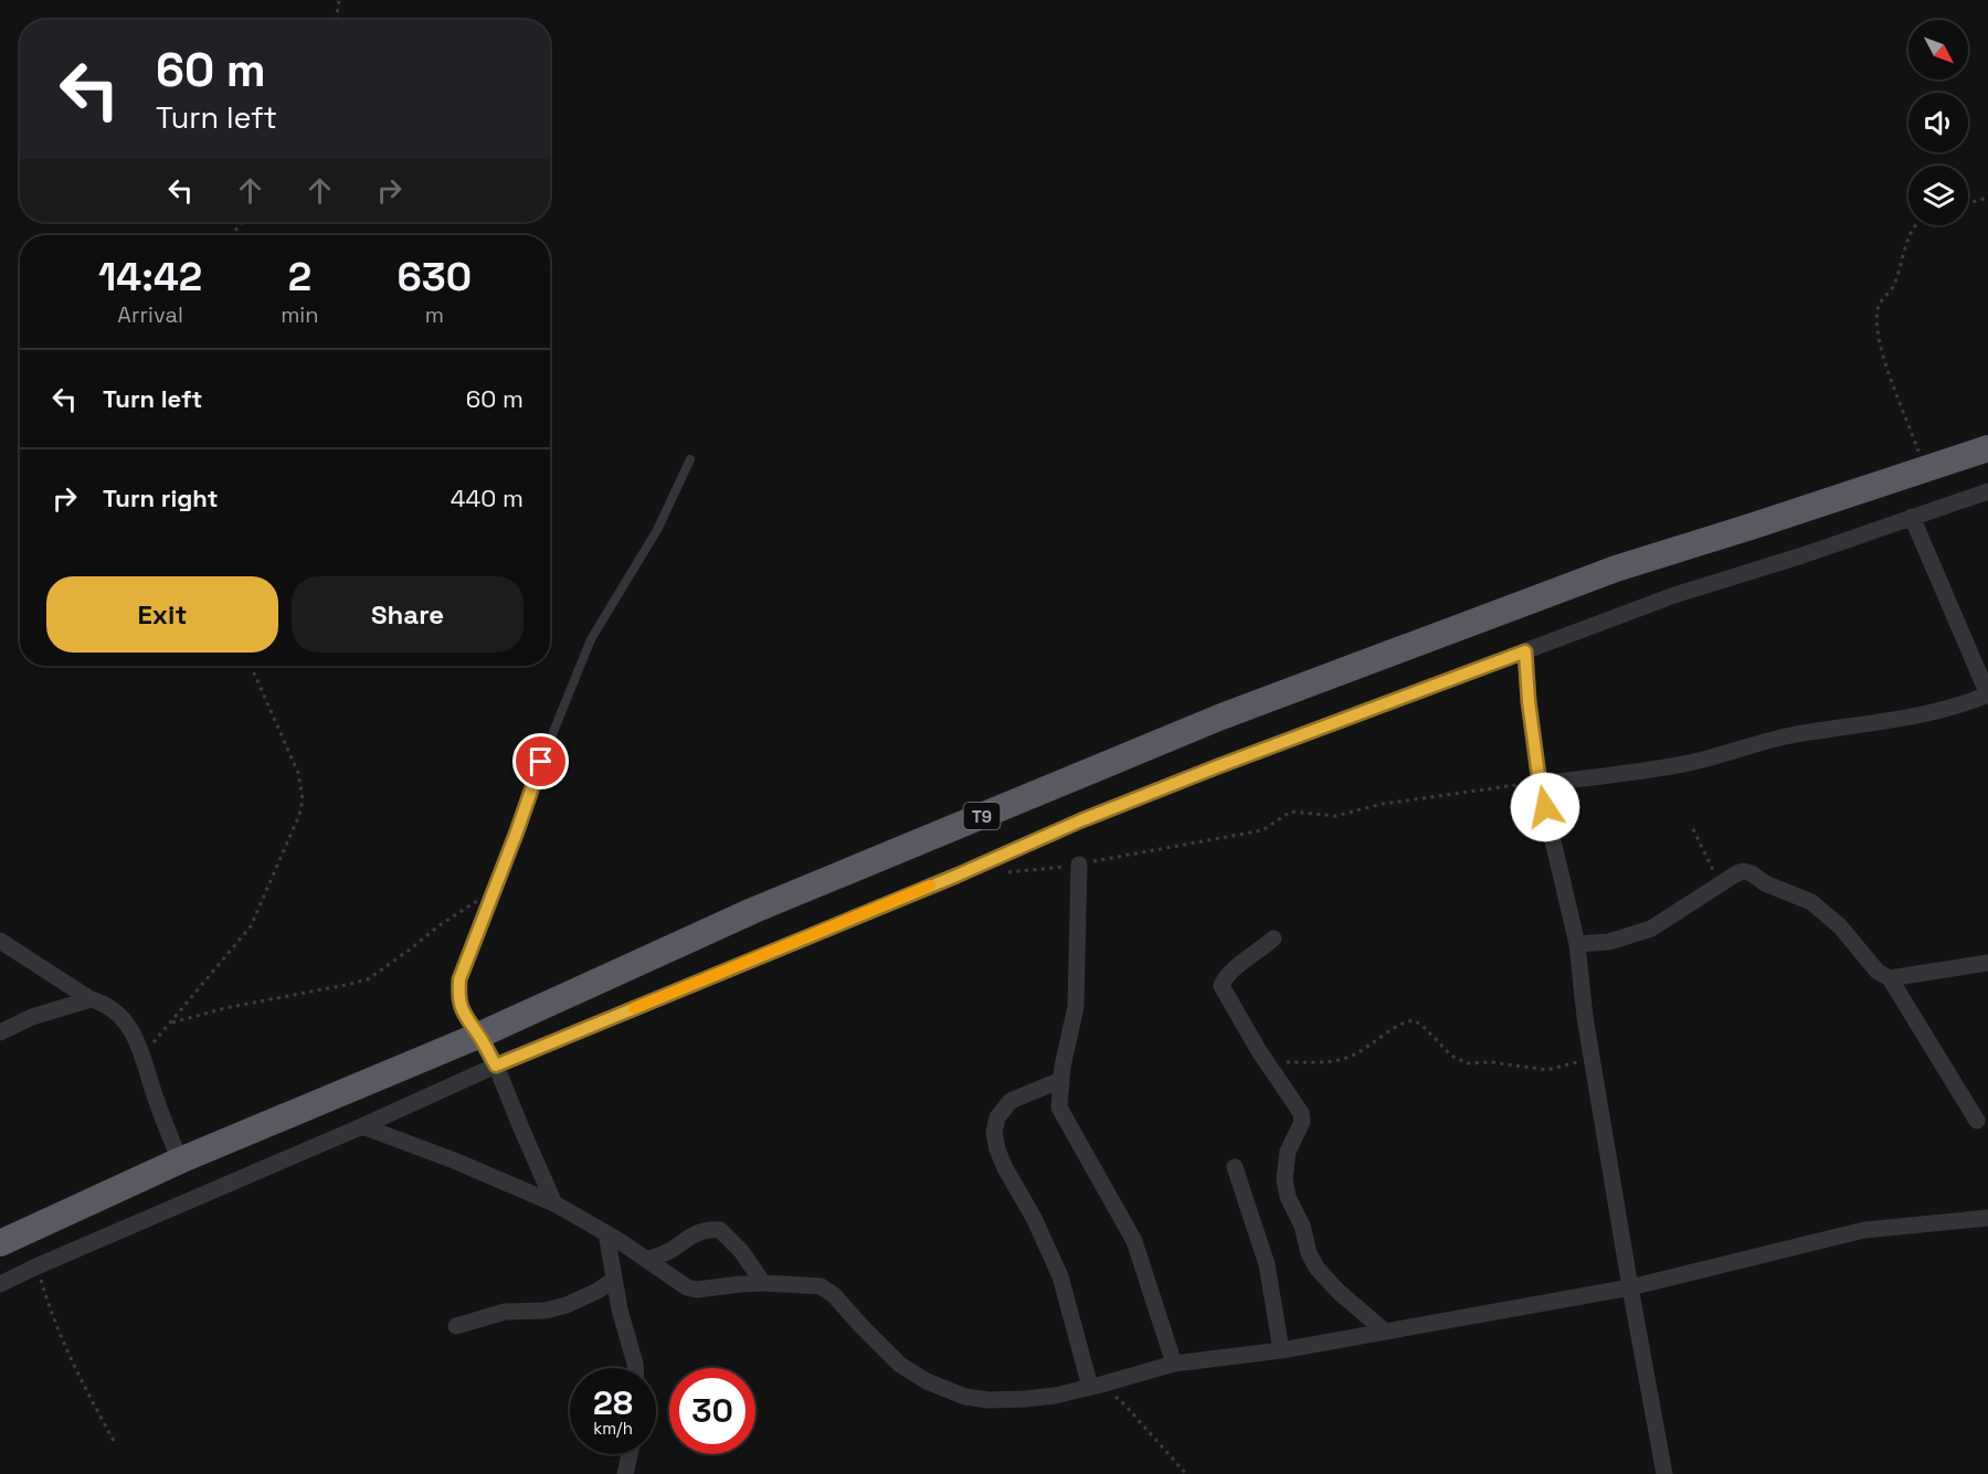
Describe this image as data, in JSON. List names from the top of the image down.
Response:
{
  "streets": {
    "highway": ["T9"]
  },
  "north": "bottom right",
  "page": {
    "turn": ["60 m", "Turn left"],
    "eta": [
      "14:42",
      "Arrival",
      "2",
      "min",
      "630",
      "m"
    ],
    "list": [
      {
        "name": "Turn left",
        "value": "60 m"
      },
      {
        "name": "Turn right",
        "value": "440 m"
      }
    ],
    "buttons": ["Exit", "Share"],
    "speed": "28 km/h",
    "limit": "30"
  }
}
